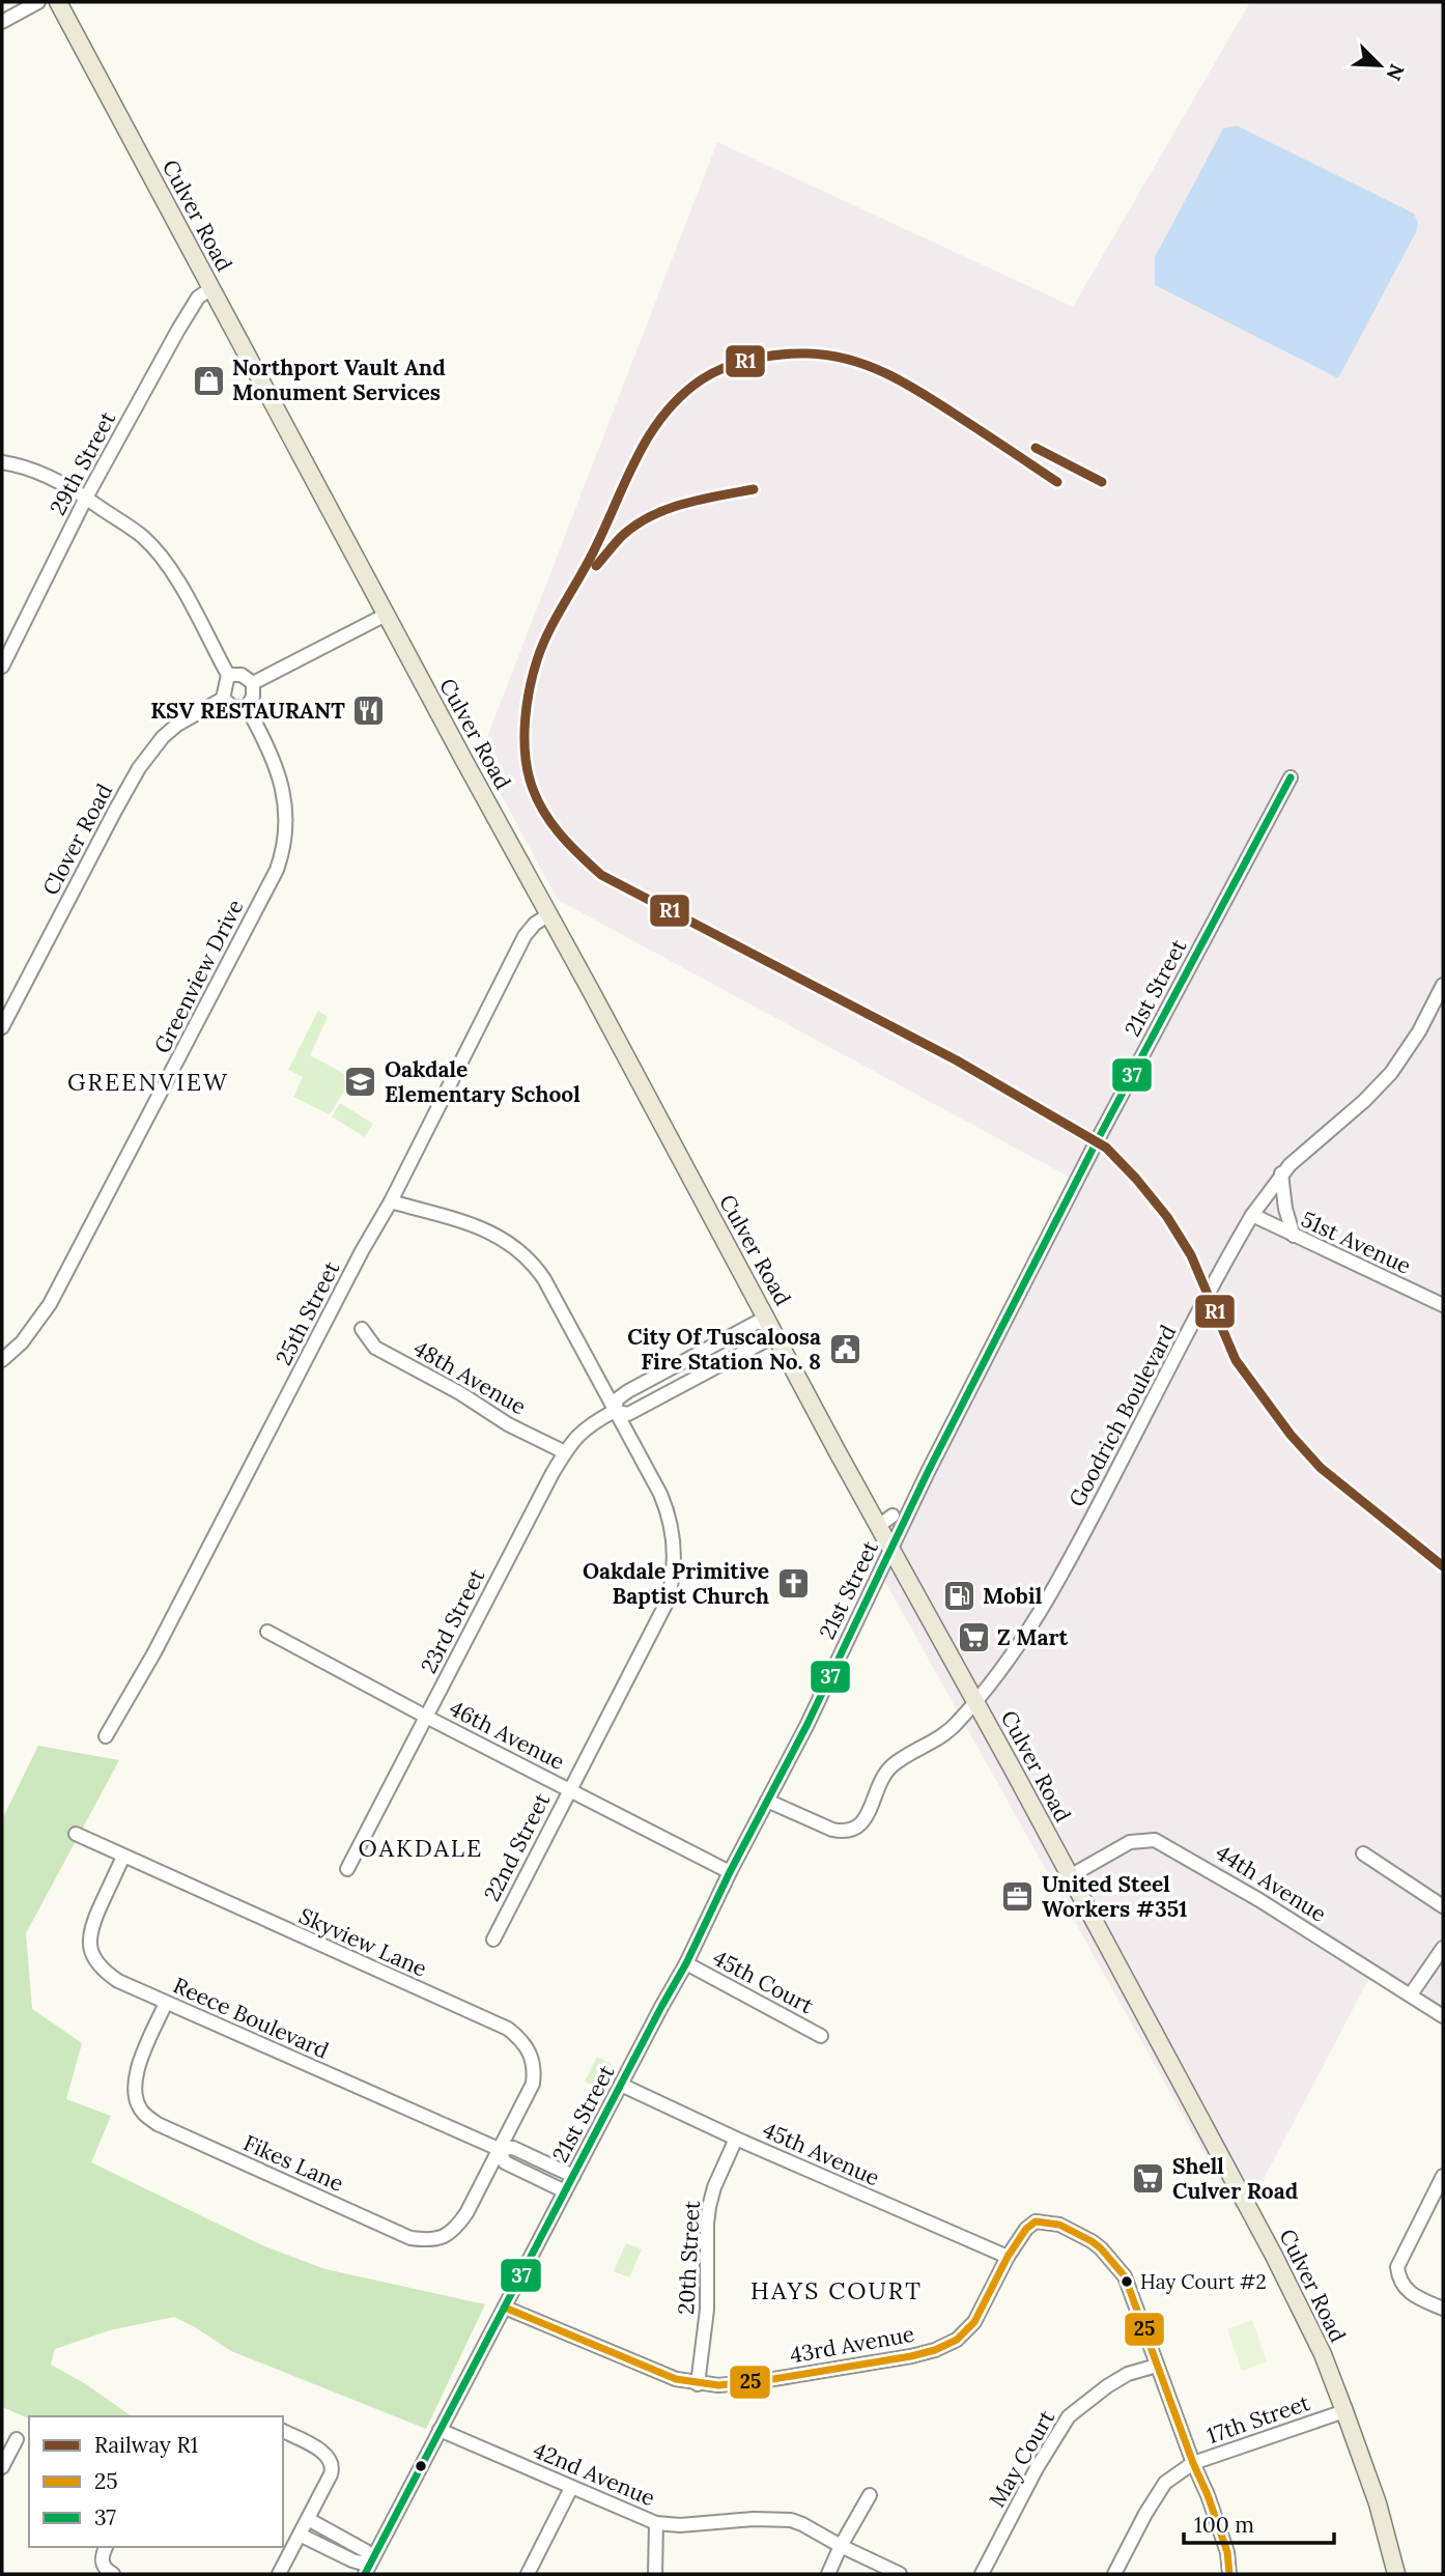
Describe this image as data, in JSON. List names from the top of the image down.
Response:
{
  "streets": {
    "main road": ["Culver Road"],
    "street": [
      "29th Street",
      "Clover Road",
      "Greenview Drive",
      "21st Street",
      "51st Avenue",
      "25th Street",
      "48th Avenue",
      "Goodrich Boulevard",
      "23rd Street",
      "46th Avenue",
      "22nd Street",
      "44th Avenue",
      "Skyview Lane",
      "45th Court",
      "Reece Boulevard",
      "45th Avenue",
      "Fikes Lane",
      "20th Street",
      "43rd Avenue",
      "17th Street",
      "May Court",
      "42nd Avenue"
    ]
  },
  "crossings": [
    ["Culver Road", "29th Street"],
    ["Culver Road", "21st Street"],
    ["Culver Road", "25th Street"],
    ["Culver Road", "Goodrich Boulevard"],
    ["Culver Road", "23rd Street"],
    ["Culver Road", "44th Avenue"],
    ["Culver Road", "17th Street"],
    ["Clover Road", "Greenview Drive"],
    ["21st Street", "46th Avenue"],
    ["21st Street", "45th Court"],
    ["21st Street", "Reece Boulevard"],
    ["21st Street", "45th Avenue"],
    ["21st Street", "43rd Avenue"],
    ["21st Street", "42nd Avenue"],
    ["51st Avenue", "Goodrich Boulevard"],
    ["25th Street", "22nd Street"],
    ["48th Avenue", "23rd Street"],
    ["23rd Street", "46th Avenue"],
    ["23rd Street", "22nd Street"],
    ["46th Avenue", "22nd Street"],
    ["Skyview Lane", "Reece Boulevard"],
    ["Skyview Lane", "Fikes Lane"],
    ["Reece Boulevard", "Fikes Lane"],
    ["45th Avenue", "20th Street"],
    ["45th Avenue", "43rd Avenue"],
    ["20th Street", "43rd Avenue"],
    ["43rd Avenue", "May Court"]
  ],
  "districts": ["GREENVIEW", "OAKDALE", "HAYS COURT"],
  "places": {
    "shop": ["Northport Vault And Monument Services"],
    "restaurant": ["KSV RESTAURANT"],
    "school or university": ["Oakdale Elementary School"],
    "public building": ["City Of Tuscaloosa Fire Station No. 8"],
    "church": ["Oakdale Primitive Baptist Church"],
    "fuel station": ["Mobil"],
    "supermarket": ["Z Mart", "Shell Culver Road"],
    "office": ["United Steel Workers #351"],
    "other": ["Hay Court #2"]
  },
  "lines": ["rail line R1", "transit line 37", "transit line 25"],
  "legend": ["Railway R1", "25", "37"],
  "scale_bar": "100 m",
  "north": "bottom right"
}
